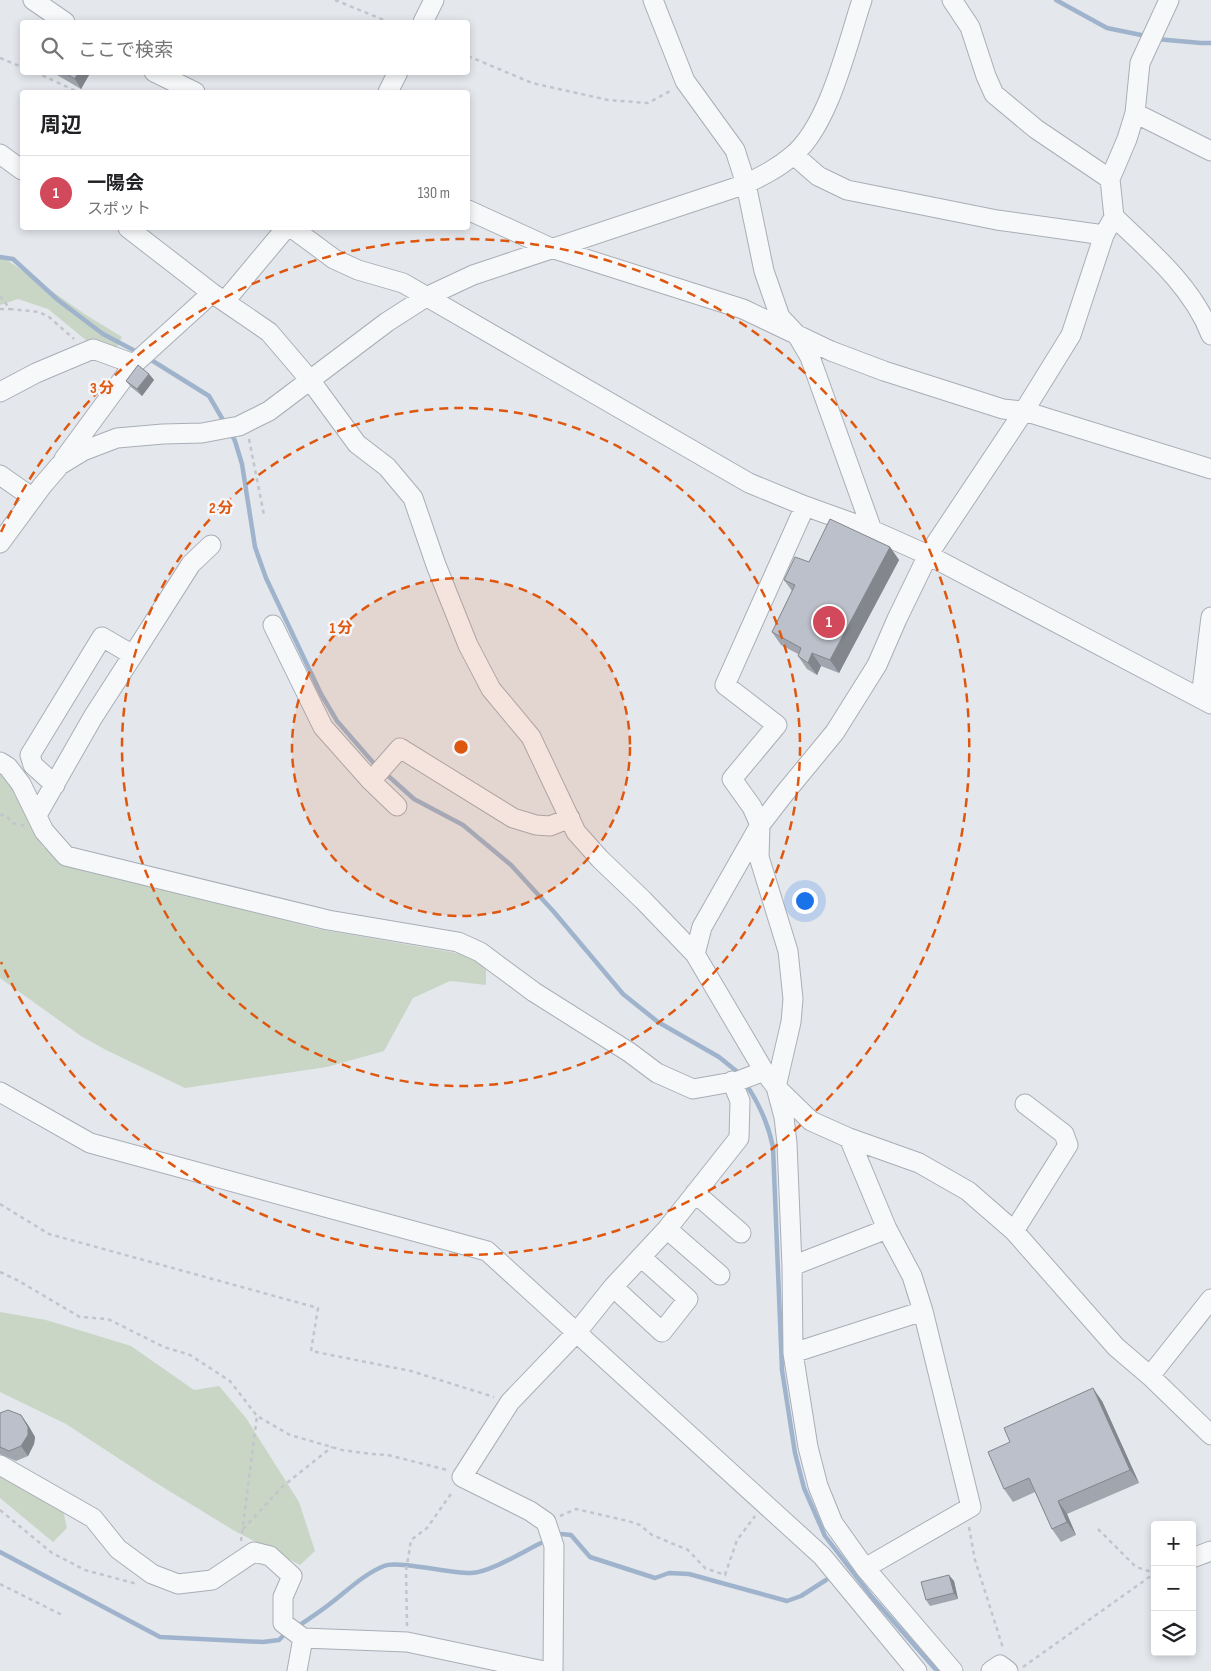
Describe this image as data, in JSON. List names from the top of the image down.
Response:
{
  "page": {
    "search": "ここで検索",
    "heading": "周辺",
    "list": [
      {
        "mark": "1",
        "name": "一陽会",
        "note": "スポット",
        "value": "130 m"
      }
    ],
    "pins": "1",
    "map_buttons": ["+", "−"]
  },
  "rings": ["3 分", "2 分", "1 分"]
}
